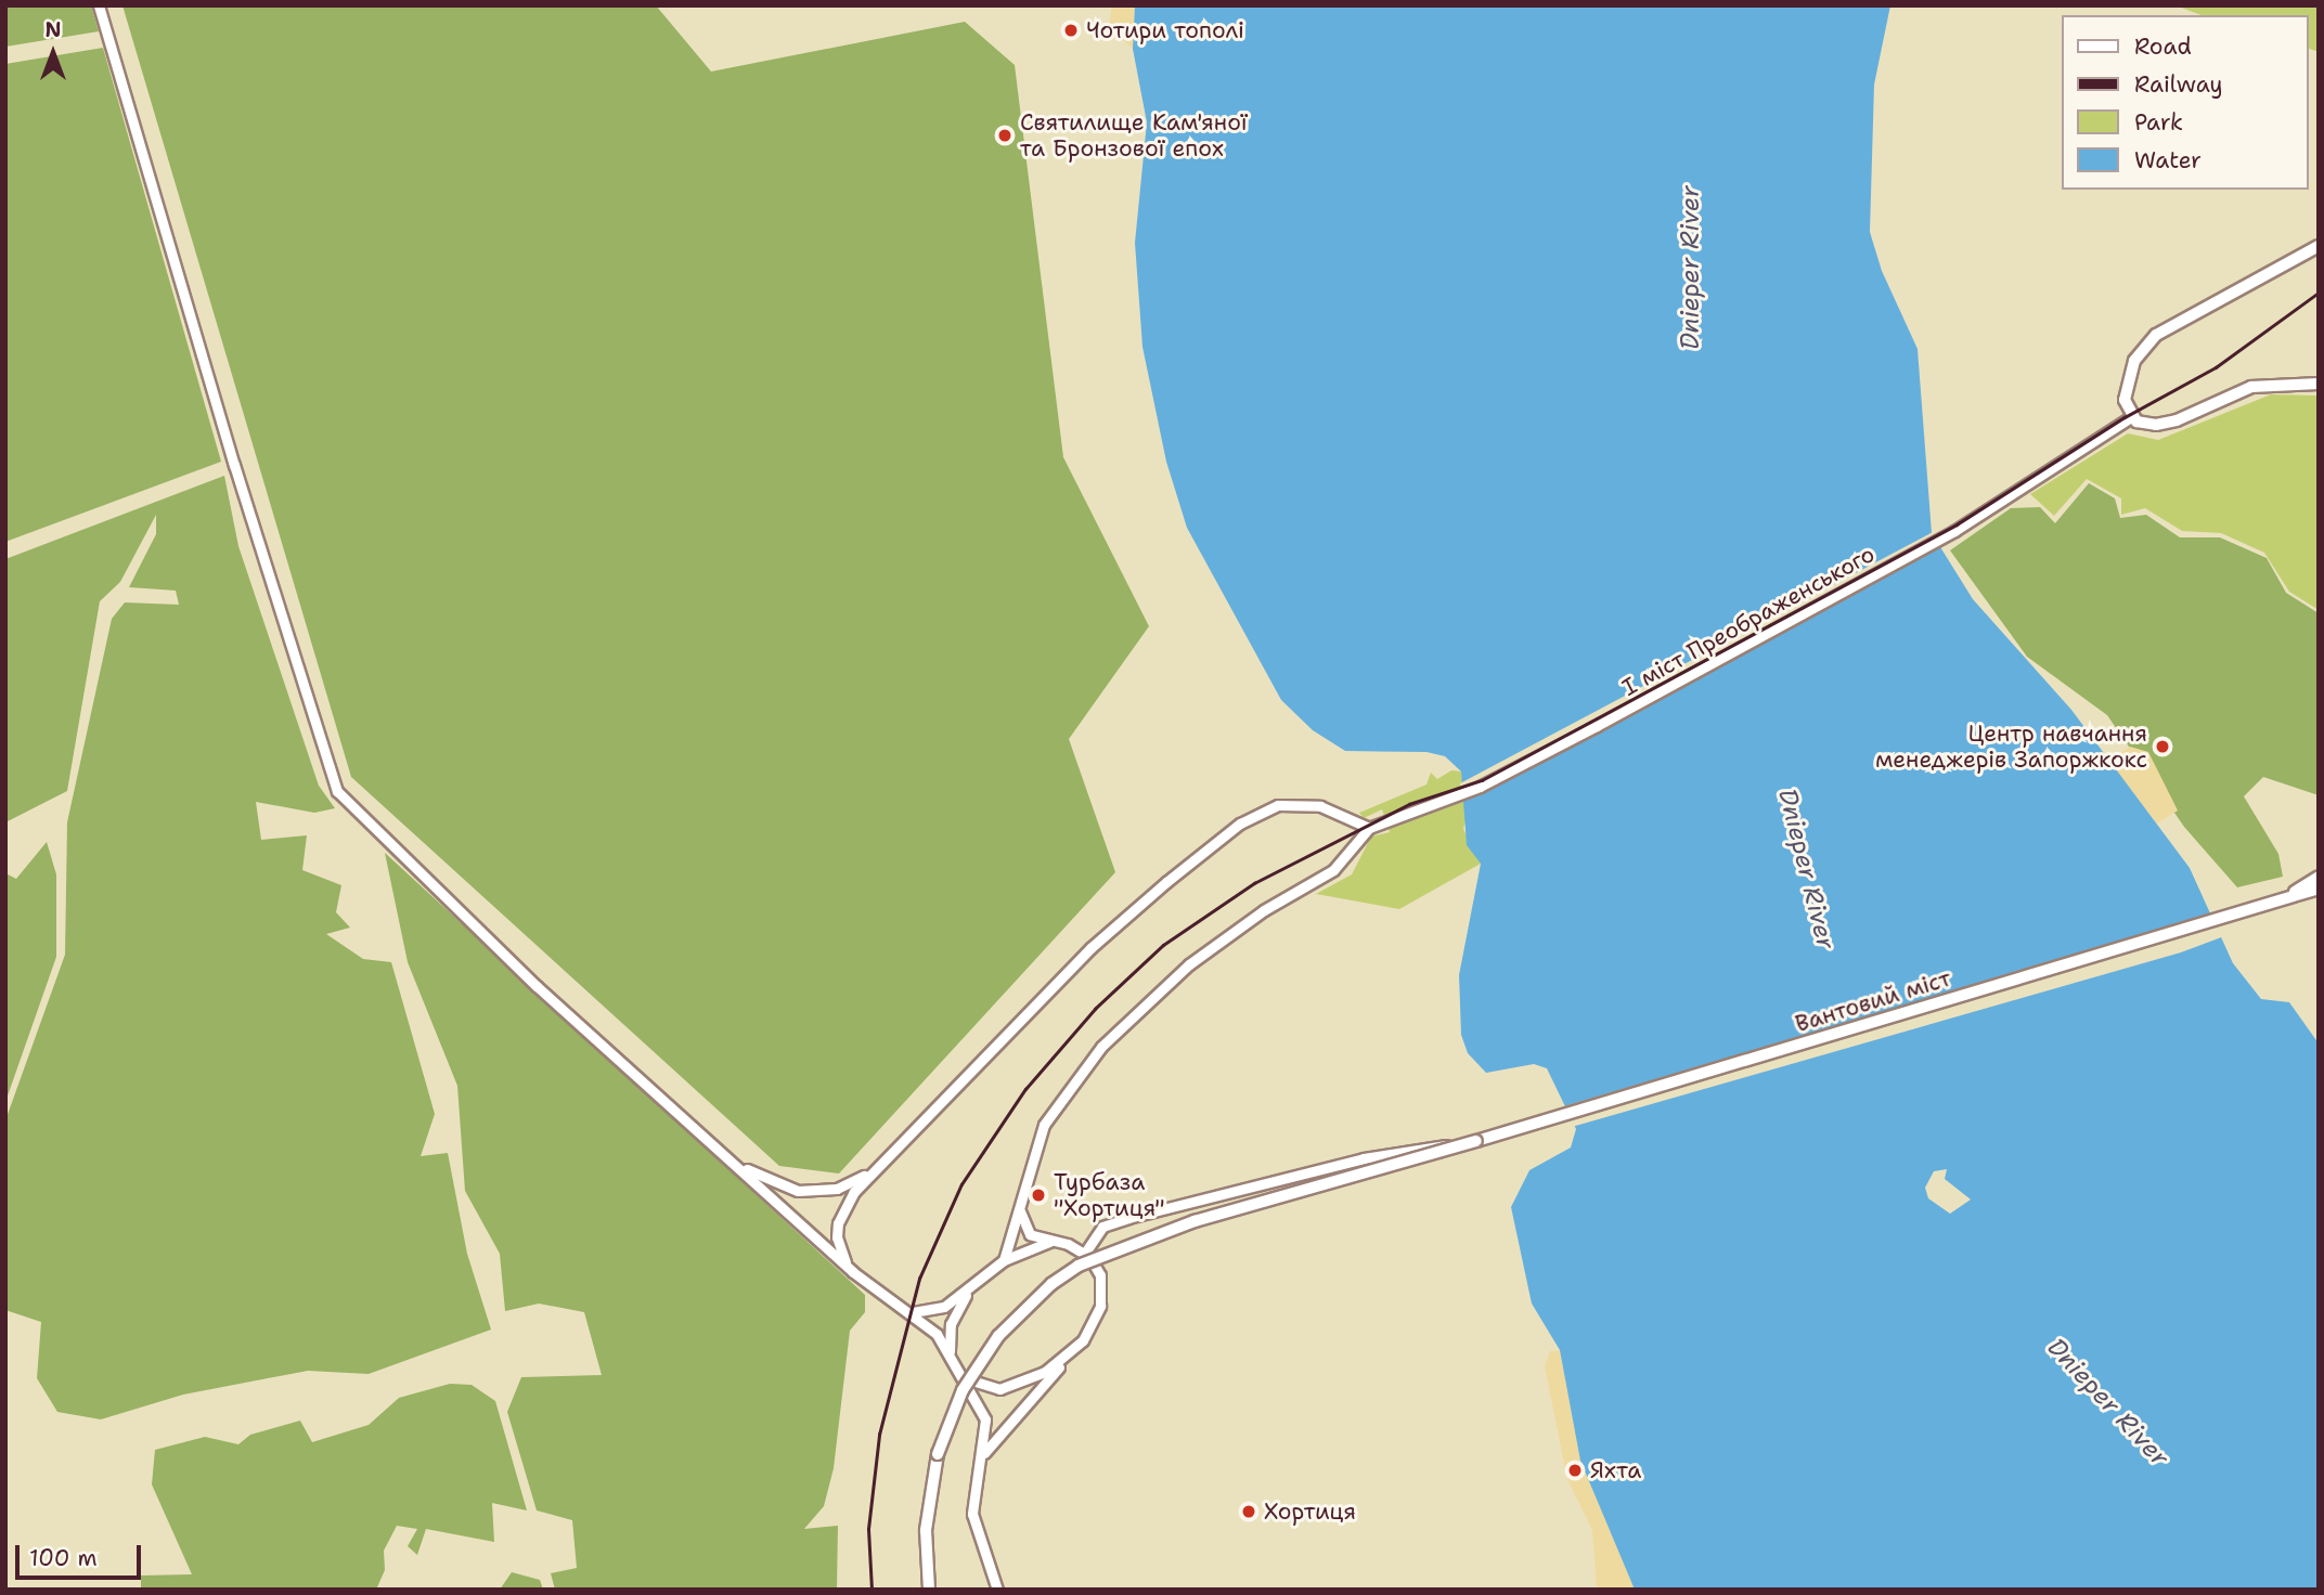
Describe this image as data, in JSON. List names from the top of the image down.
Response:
{
  "streets": {
    "main road": ["I міст Преображенського", "Вантовий міст"]
  },
  "water": ["Dnieper River"],
  "places": [
    "Чотири тополі",
    "Святилище Кам'яної та Бронзової епох",
    "Центр навчання менеджерів Запоржкокс",
    "Турбаза \"Хортиця\"",
    "Яхта",
    "Хортиця"
  ],
  "legend": [
    "Road",
    "Railway",
    "Park",
    "Water"
  ],
  "scale_bar": "100 m",
  "north": "top"
}
